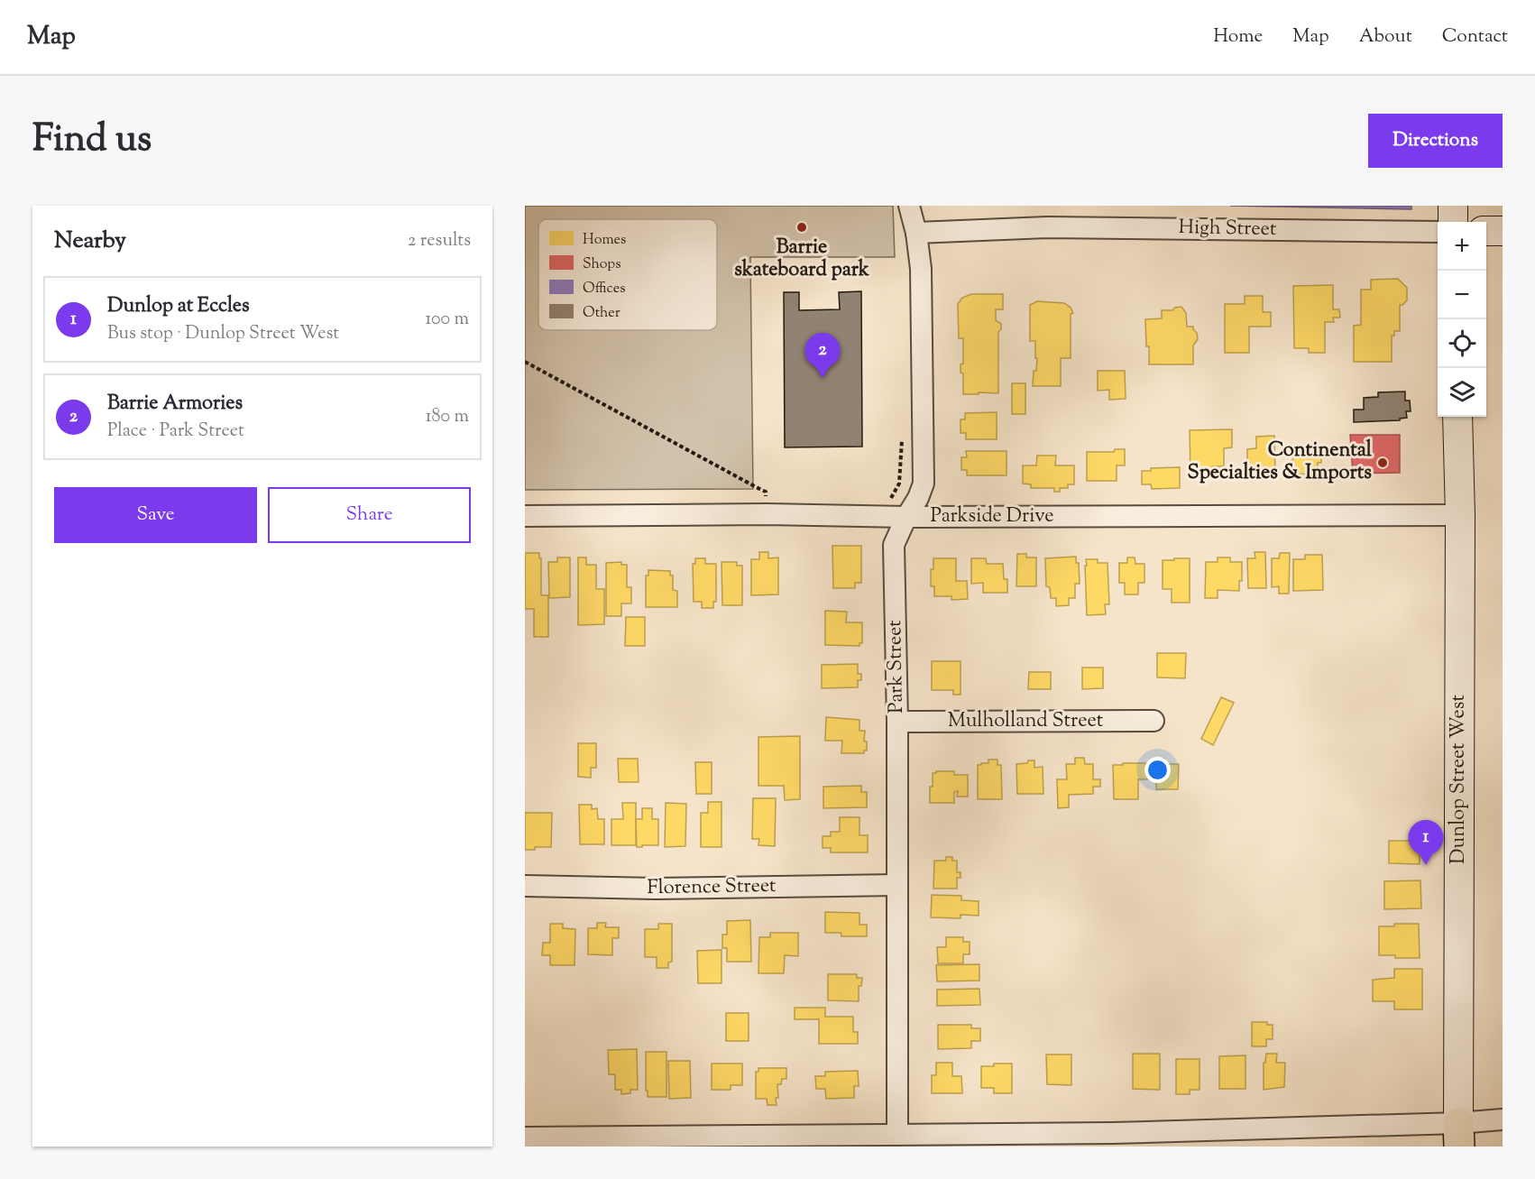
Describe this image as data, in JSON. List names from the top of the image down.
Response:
{
  "streets": {
    "main road": ["Dunlop Street West"],
    "street": [
      "High Street",
      "Parkside Drive",
      "Park Street",
      "Mulholland Street",
      "Florence Street"
    ]
  },
  "crossings": [
    ["High Street", "Park Street"],
    ["Parkside Drive", "Park Street"],
    ["Parkside Drive", "Dunlop Street West"],
    ["Park Street", "Mulholland Street"],
    ["Park Street", "Florence Street"]
  ],
  "places": ["Barrie skateboard park", "Continental Specialties & Imports"],
  "legend": [
    "Homes",
    "Shops",
    "Offices",
    "Other"
  ],
  "page": {
    "header": "Map",
    "nav": [
      "Home",
      "Map",
      "About",
      "Contact"
    ],
    "title": "Find us",
    "buttons": [
      "Directions",
      ["Save", "Share"]
    ],
    "heading": ["Nearby", "2 results"],
    "map_buttons": ["+", "−"],
    "list": [
      {
        "mark": "1",
        "name": "Dunlop at Eccles",
        "note": "Bus stop · Dunlop Street West",
        "value": "100 m"
      },
      {
        "mark": "2",
        "name": "Barrie Armories",
        "note": "Place · Park Street",
        "value": "180 m"
      }
    ],
    "pins": ["2", "1"]
  }
}
